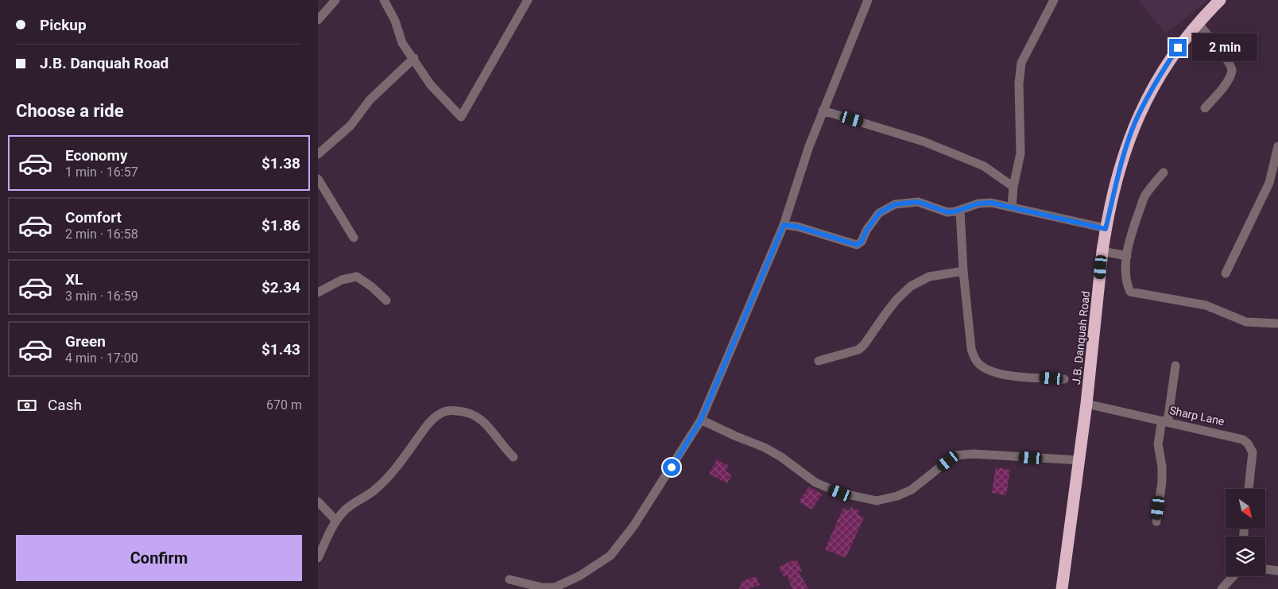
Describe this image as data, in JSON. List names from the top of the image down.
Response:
{
  "streets": {
    "highway": ["J.B. Danquah Road"],
    "street": ["Sharp Lane"]
  },
  "crossings": [
    ["J.B. Danquah Road", "Sharp Lane"]
  ],
  "north": "bottom right",
  "page": {
    "banner": ["Pickup", "J.B. Danquah Road"],
    "bubble": "2 min",
    "heading": "Choose a ride",
    "list": [
      {
        "name": "Economy",
        "note": "1 min · 16:57",
        "value": "$1.38"
      },
      {
        "name": "Comfort",
        "note": "2 min · 16:58",
        "value": "$1.86"
      },
      {
        "name": "XL",
        "note": "3 min · 16:59",
        "value": "$2.34"
      },
      {
        "name": "Green",
        "note": "4 min · 17:00",
        "value": "$1.43"
      }
    ],
    "pay": ["Cash", "670 m"],
    "buttons": "Confirm"
  }
}
